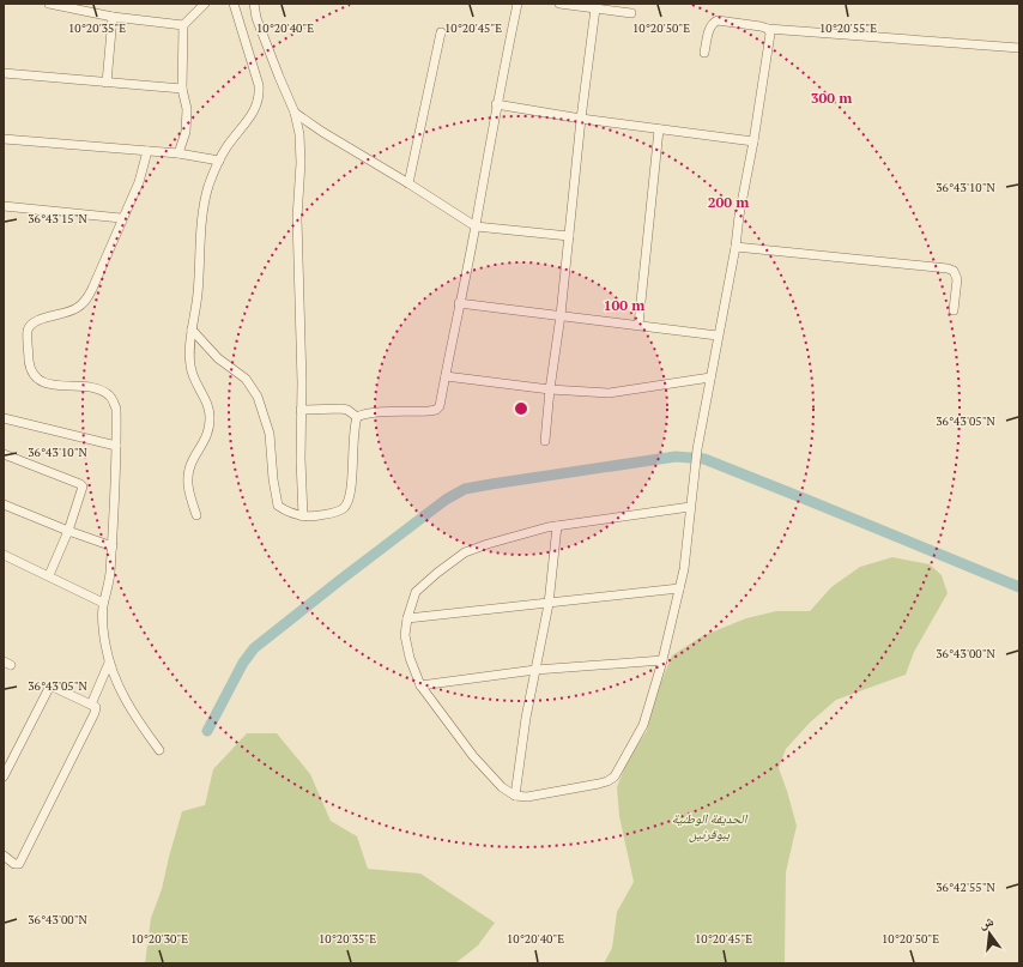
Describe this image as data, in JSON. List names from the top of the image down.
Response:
{
  "parks": ["الحديقة الوطنية ببوقرنين"],
  "north": "top",
  "coordinates": [
    "10°20'35\"E",
    "10°20'40\"E",
    "10°20'45\"E",
    "10°20'50\"E",
    "10°20'55\"E",
    "36°43'10\"N",
    "36°43'15\"N",
    "36°43'05\"N",
    "36°43'00\"N",
    "36°42'55\"N",
    "10°20'30\"E"
  ],
  "rings": ["300 m", "200 m", "100 m"]
}
